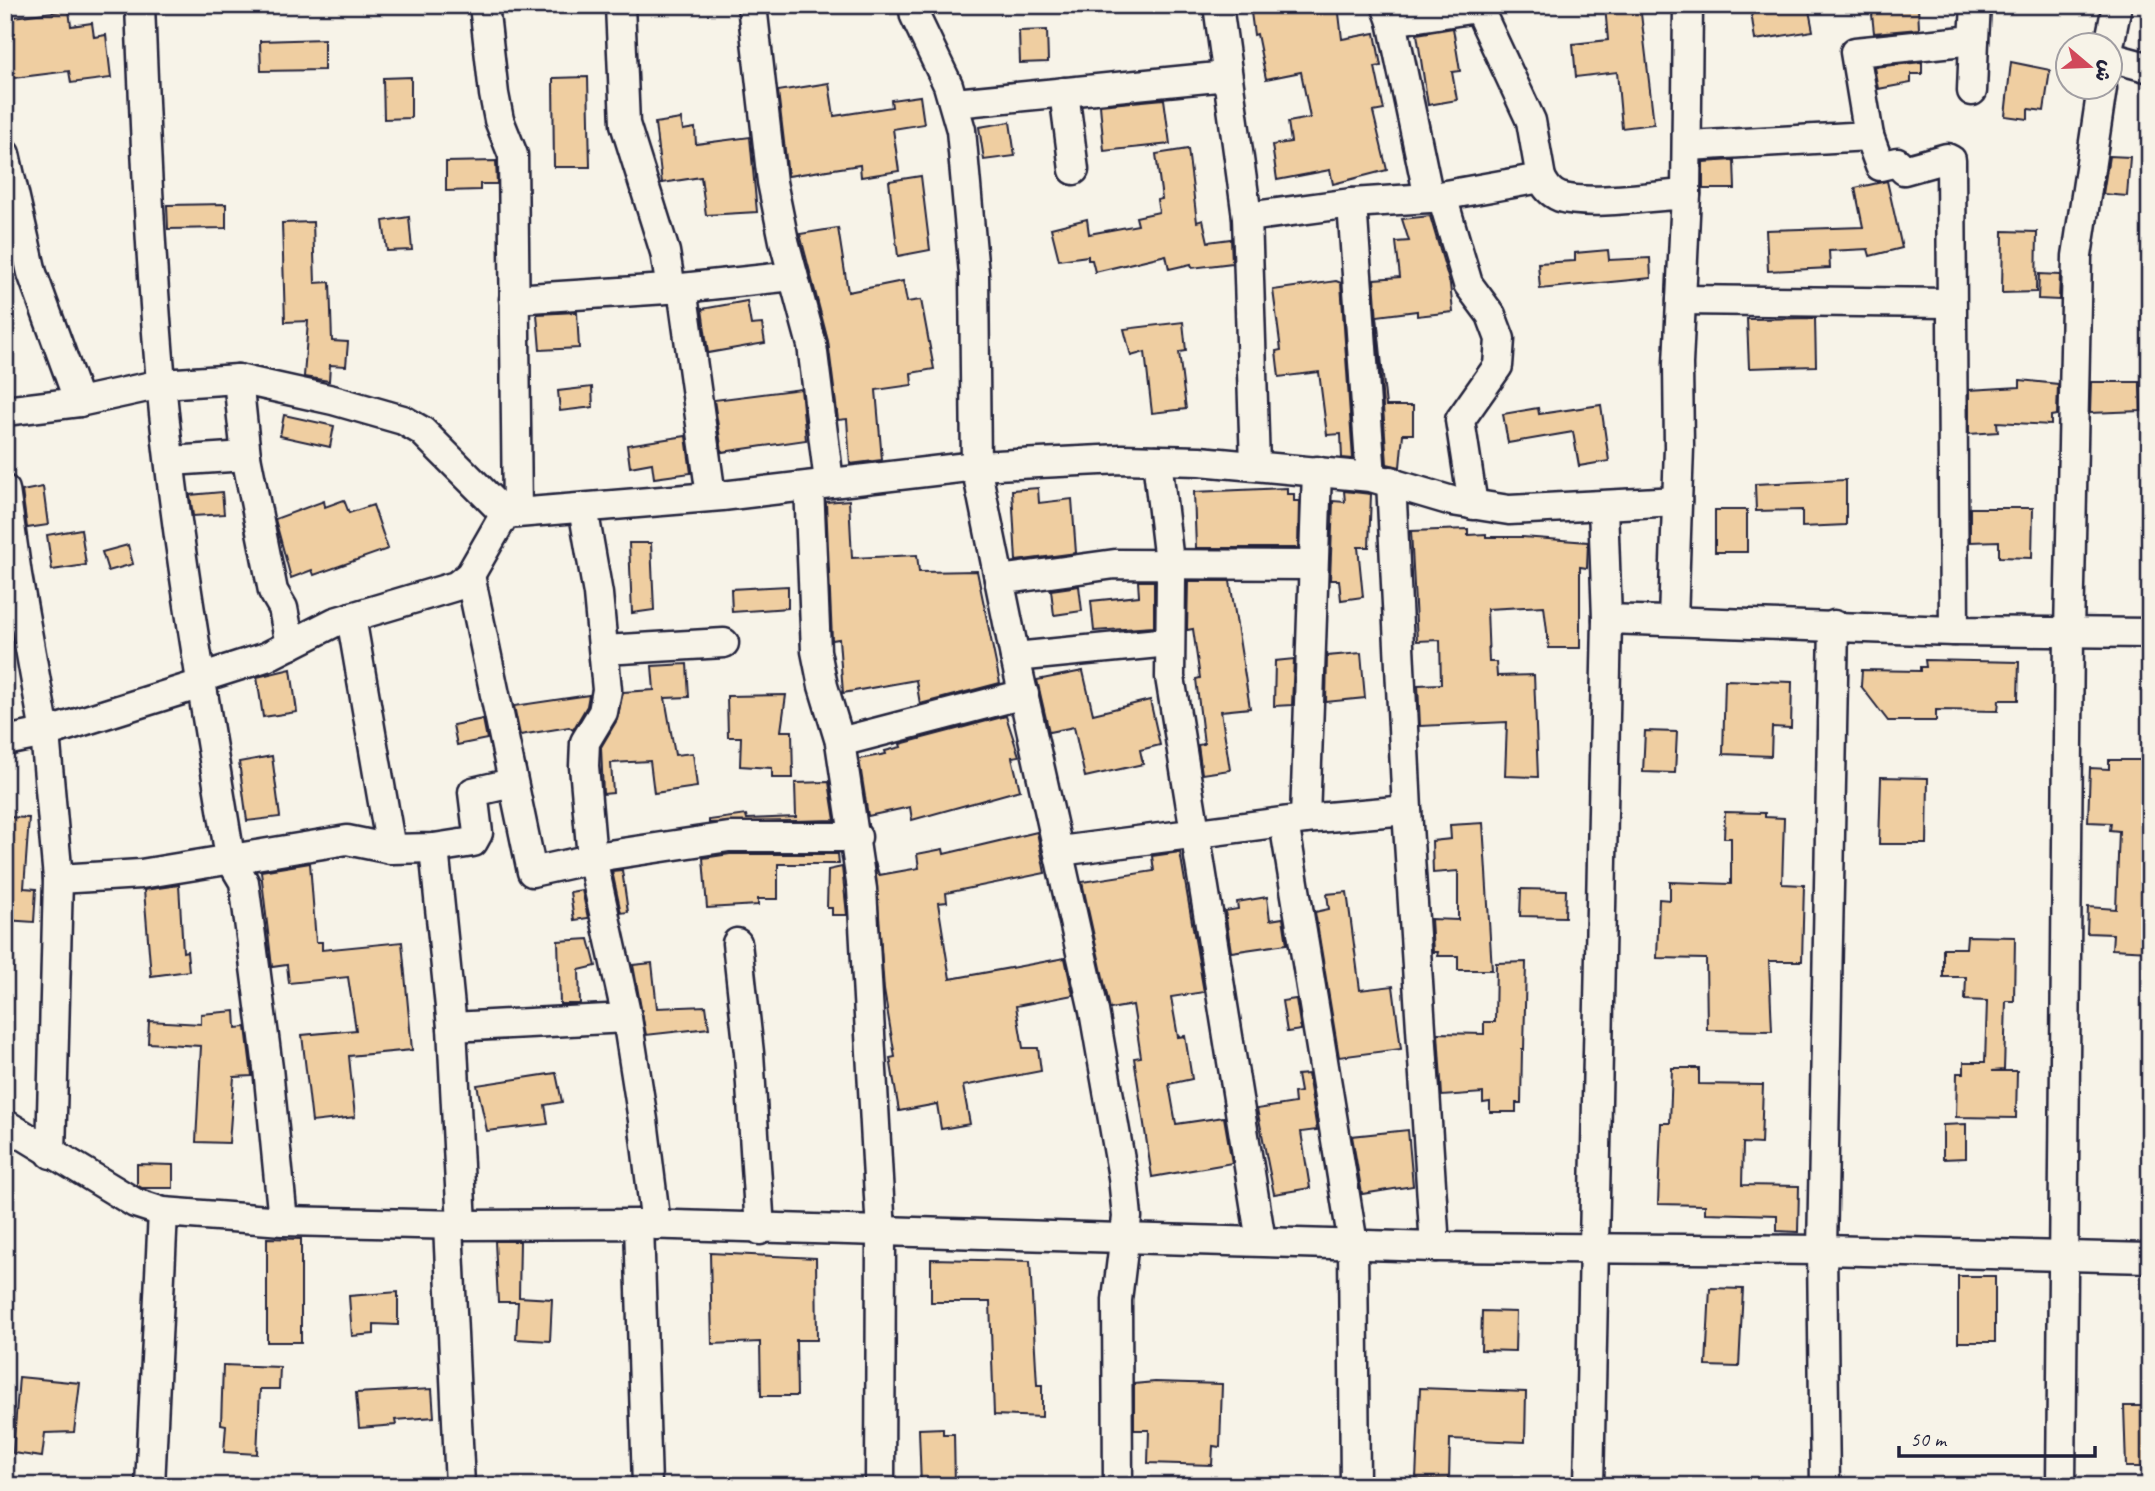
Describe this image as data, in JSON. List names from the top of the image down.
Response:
{
  "scale_bar": "50 m",
  "north": "right"
}
